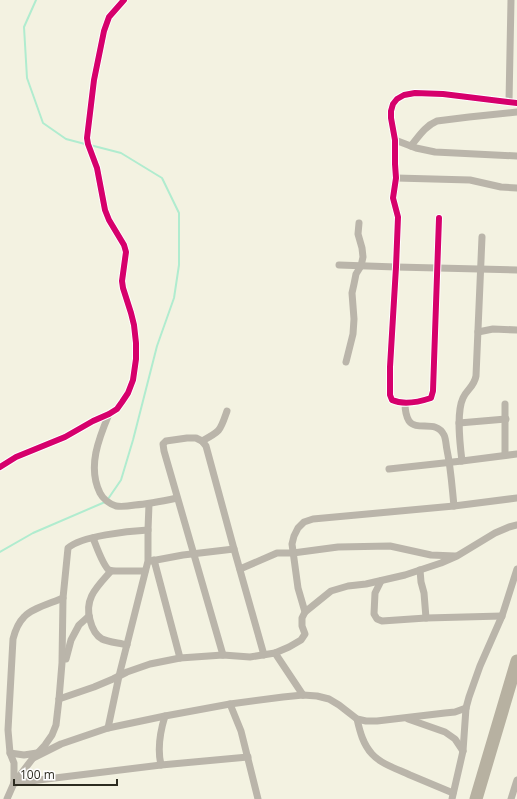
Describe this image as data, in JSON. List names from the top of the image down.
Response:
{
  "scale_bar": "100 m"
}
